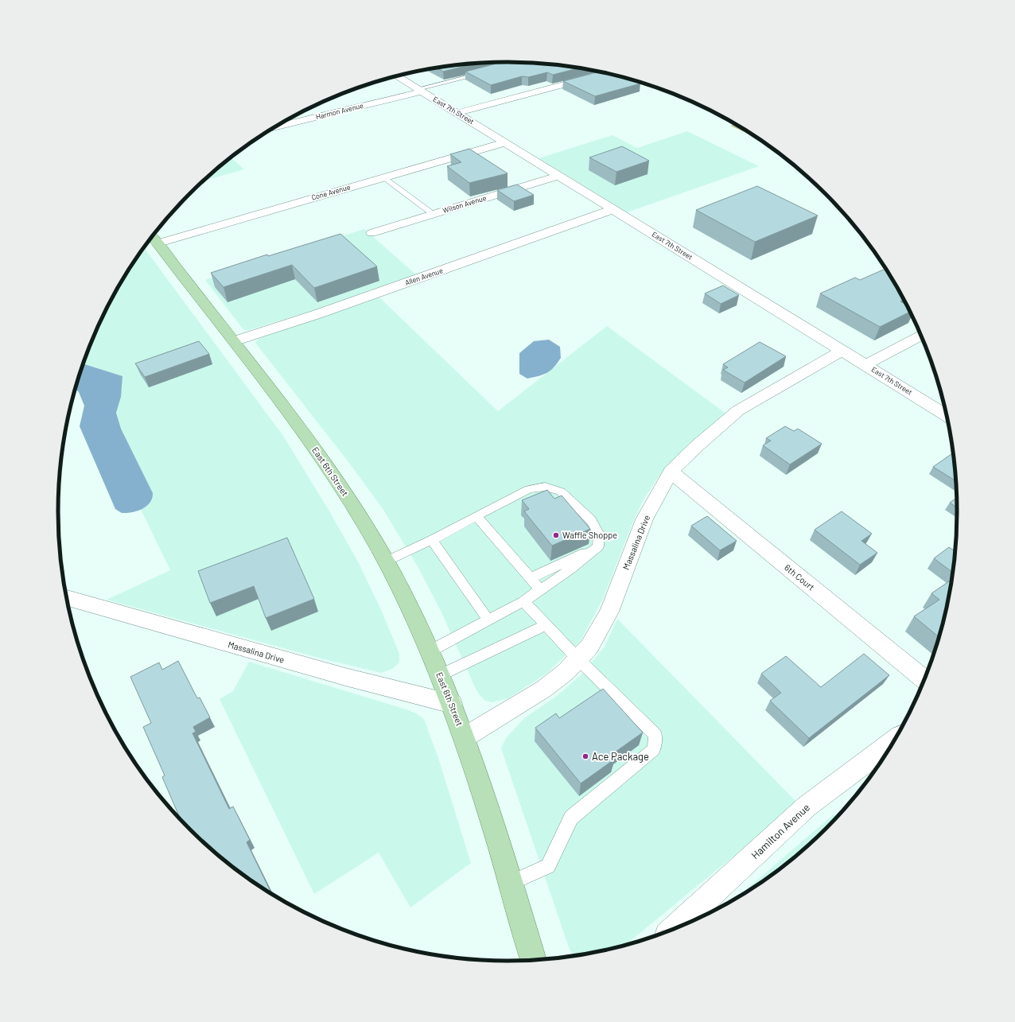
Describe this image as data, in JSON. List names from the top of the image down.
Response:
{
  "streets": {
    "main road": ["East 6th Street"],
    "street": [
      "East 7th Street",
      "Harmon Avenue",
      "Cone Avenue",
      "Wilson Avenue",
      "Allen Avenue",
      "Massalina Drive",
      "6th Court",
      "Hamilton Avenue"
    ]
  },
  "crossings": [
    ["East 7th Street", "Harmon Avenue"],
    ["East 7th Street", "Cone Avenue"],
    ["East 7th Street", "Wilson Avenue"],
    ["East 7th Street", "Allen Avenue"],
    ["East 7th Street", "Massalina Drive"],
    ["Cone Avenue", "East 6th Street"],
    ["Allen Avenue", "East 6th Street"],
    ["East 6th Street", "Massalina Drive"],
    ["Massalina Drive", "6th Court"]
  ],
  "places": ["Waffle Shoppe", "Ace Package"]
}
